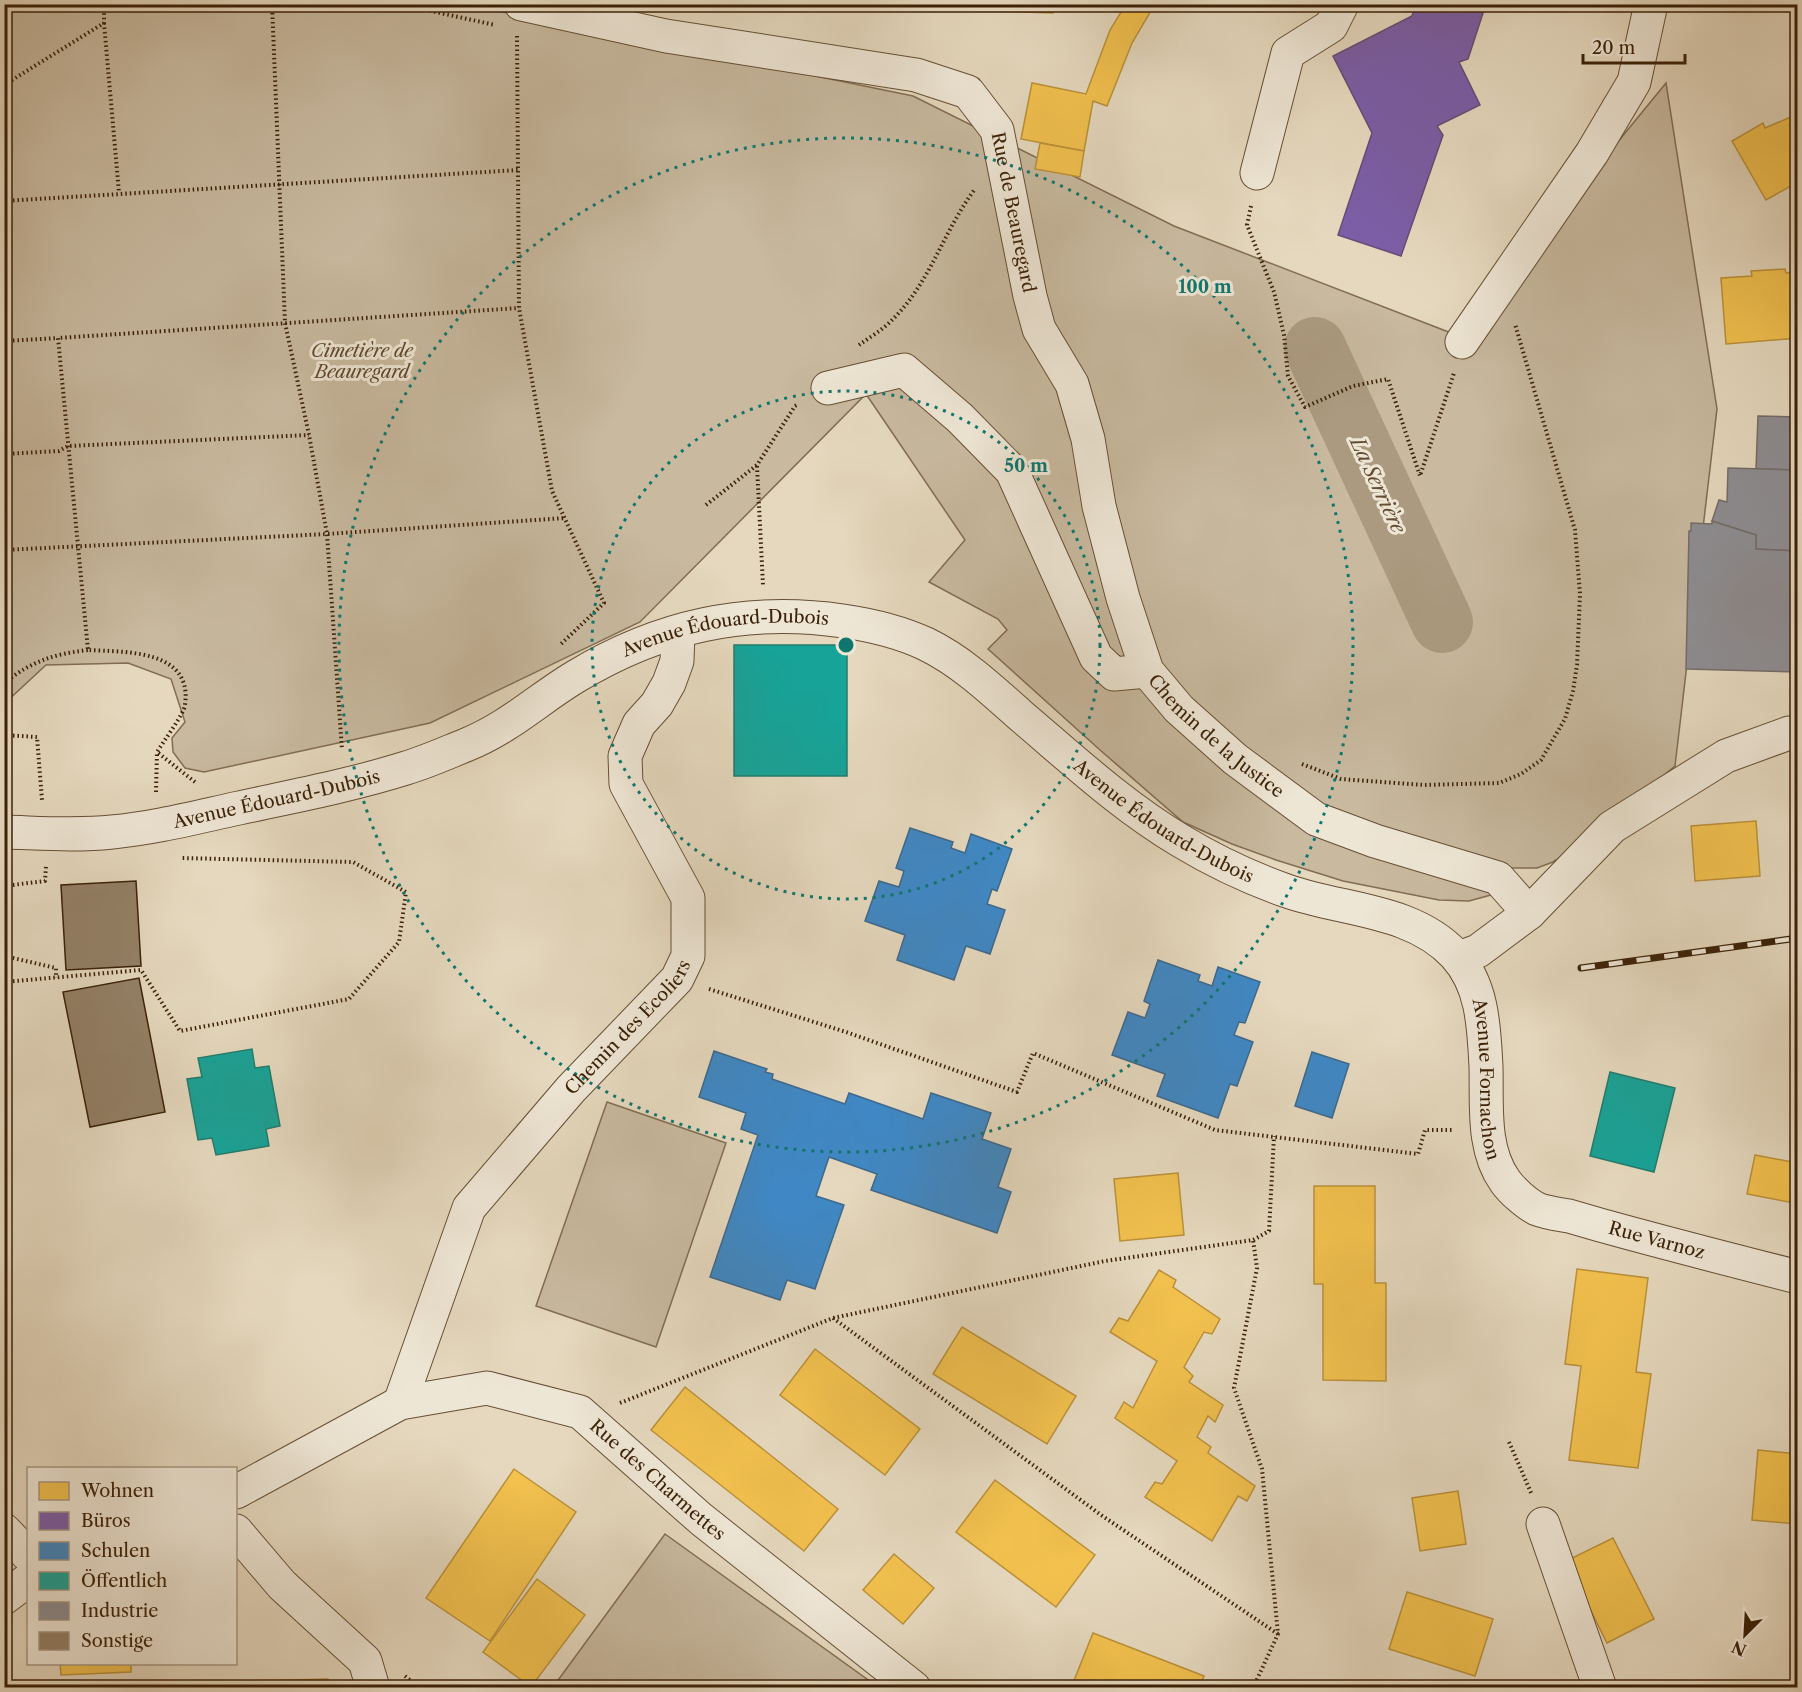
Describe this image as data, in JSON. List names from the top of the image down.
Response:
{
  "streets": {
    "street": [
      "Rue de Beauregard",
      "Avenue Édouard-Dubois",
      "Chemin de la Justice",
      "Chemin des Ecoliers",
      "Avenue Fornachon",
      "Rue Varnoz",
      "Rue des Charmettes"
    ]
  },
  "crossings": [
    ["Rue de Beauregard", "Chemin de la Justice"],
    ["Avenue Édouard-Dubois", "Chemin des Ecoliers"],
    ["Avenue Édouard-Dubois", "Avenue Fornachon"],
    ["Chemin des Ecoliers", "Rue des Charmettes"],
    ["Avenue Fornachon", "Rue Varnoz"]
  ],
  "water": ["La Serrière"],
  "parks": ["Cimetière de Beauregard"],
  "legend": [
    "Wohnen",
    "Büros",
    "Schulen",
    "Öffentlich",
    "Industrie",
    "Sonstige"
  ],
  "scale_bar": "20 m",
  "north": "bottom left",
  "rings": ["100 m", "50 m"]
}
